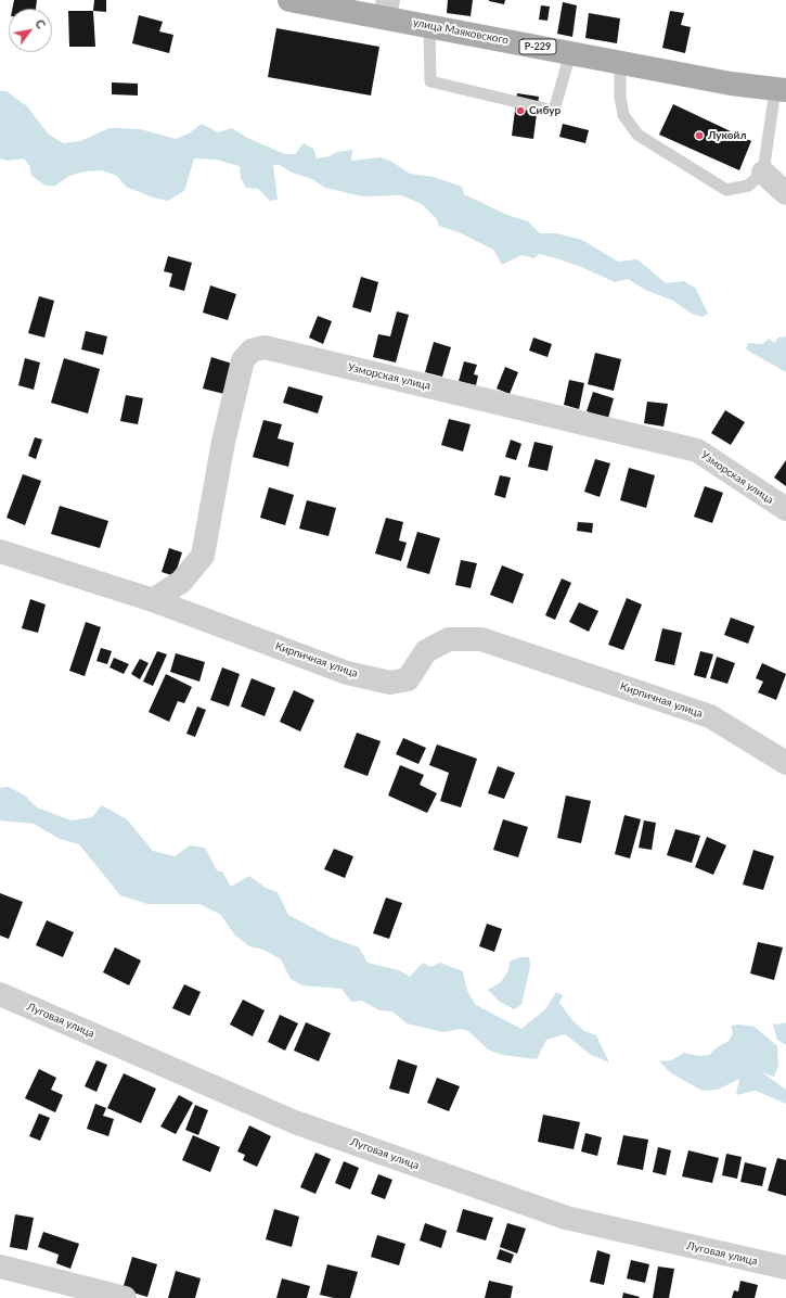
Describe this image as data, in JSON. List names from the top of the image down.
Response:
{
  "streets": {
    "main road": ["улица Маяковского", "Р-229"],
    "street": ["Узморская улица", "Кирпичная улица", "Луговая улица"]
  },
  "crossings": [
    ["Узморская улица", "Кирпичная улица"]
  ],
  "places": ["Сибур", "Лукойл"],
  "north": "top right"
}
